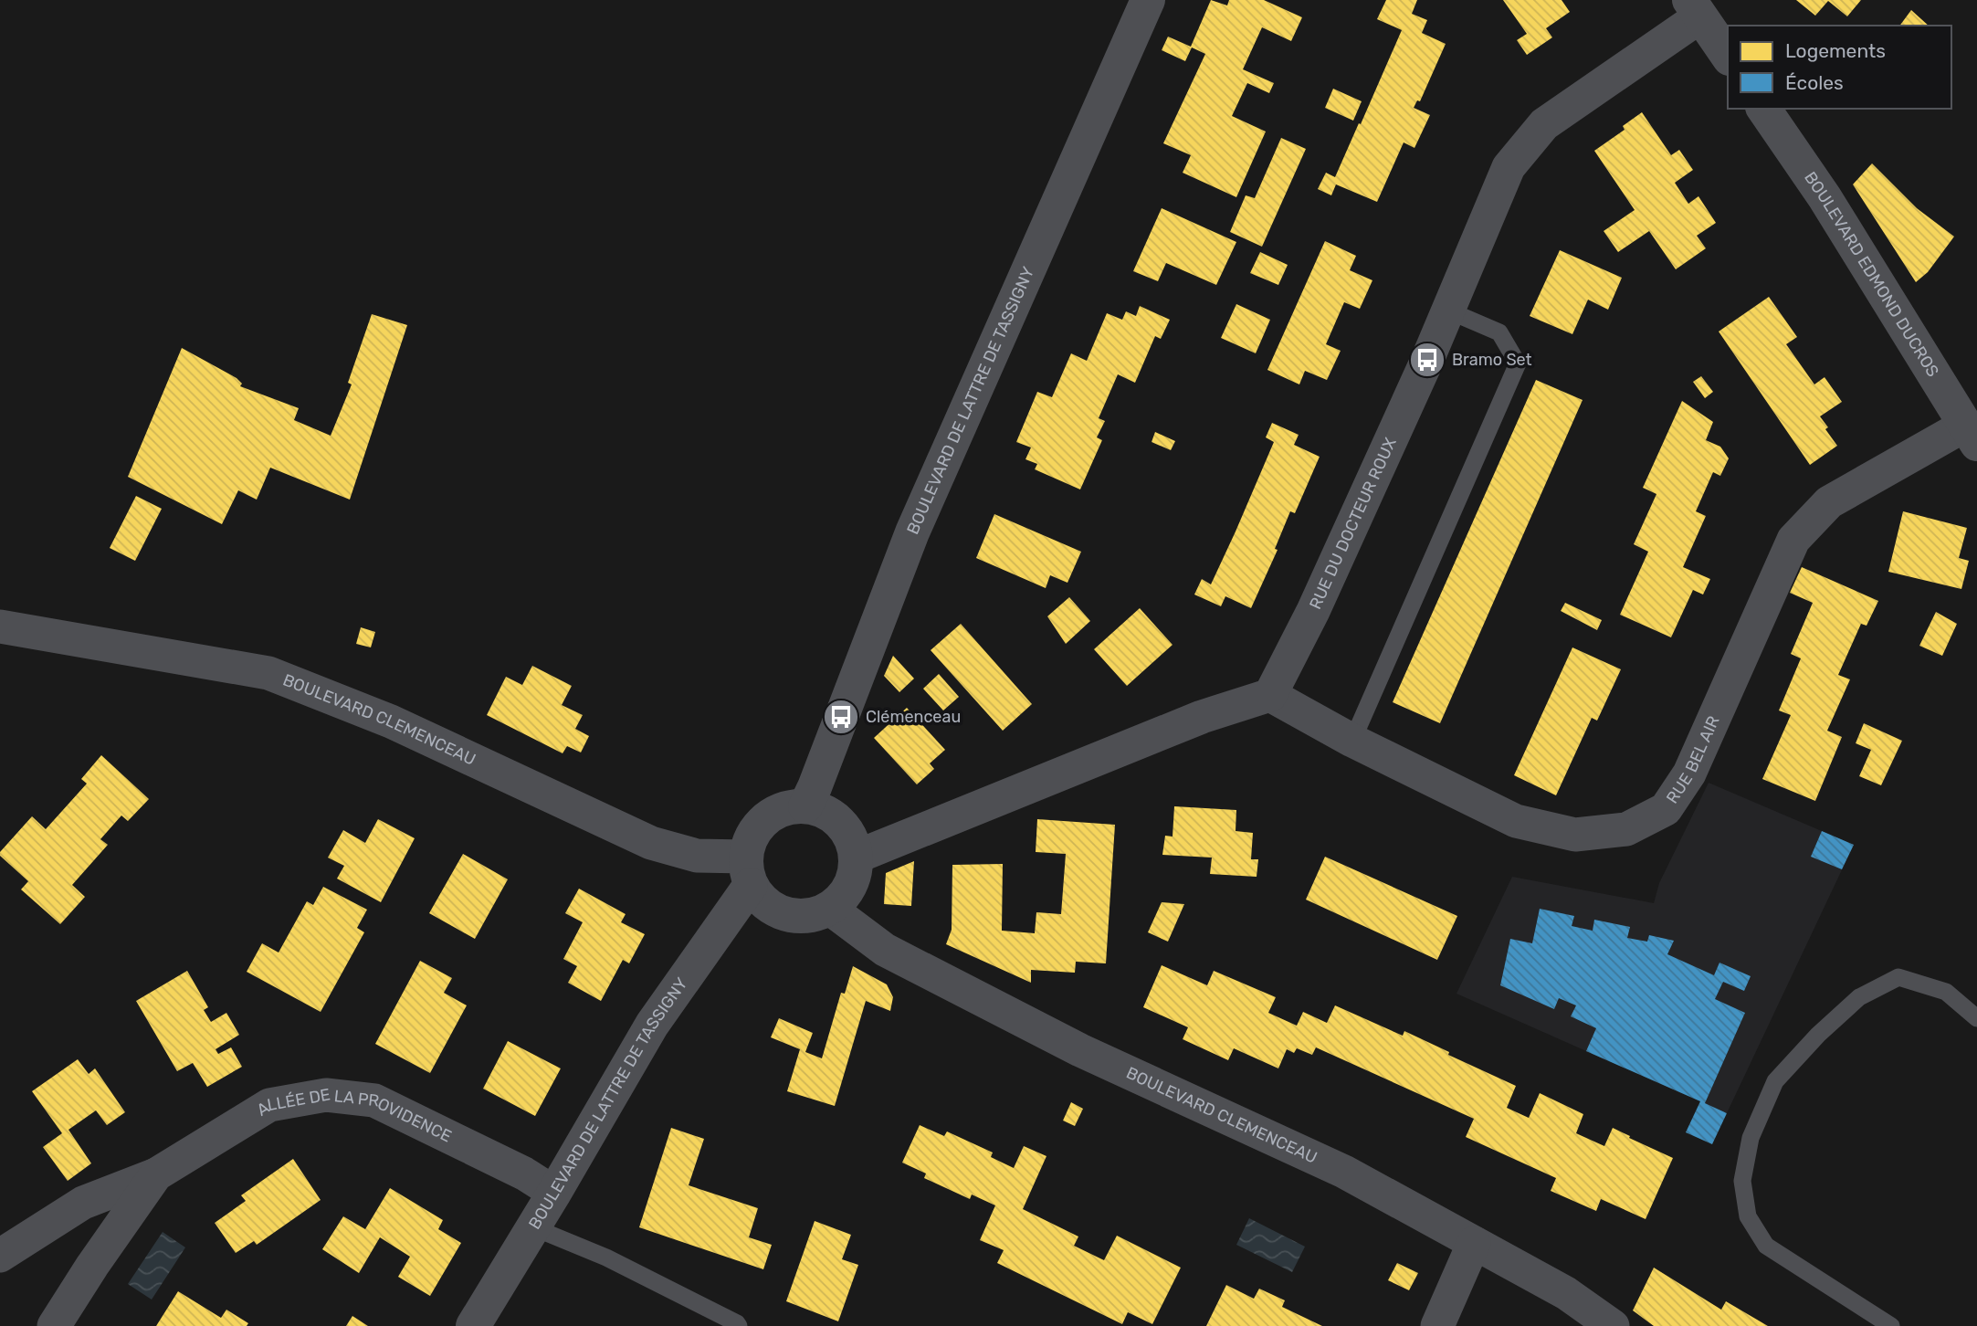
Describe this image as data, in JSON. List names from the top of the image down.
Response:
{
  "streets": {
    "street": [
      "BOULEVARD EDMOND DUCROS",
      "BOULEVARD DE LATTRE DE TASSIGNY",
      "RUE DU DOCTEUR ROUX",
      "BOULEVARD CLEMENCEAU",
      "RUE BEL AIR",
      "ALLÉE DE LA PROVIDENCE"
    ]
  },
  "crossings": [
    ["BOULEVARD EDMOND DUCROS", "RUE BEL AIR"],
    ["BOULEVARD DE LATTRE DE TASSIGNY", "BOULEVARD CLEMENCEAU"],
    ["BOULEVARD DE LATTRE DE TASSIGNY", "ALLÉE DE LA PROVIDENCE"],
    ["RUE DU DOCTEUR ROUX", "RUE BEL AIR"]
  ],
  "places": {
    "bus stop": ["Bramo Set", "Clémenceau"]
  },
  "legend": ["Logements", "Écoles"]
}
